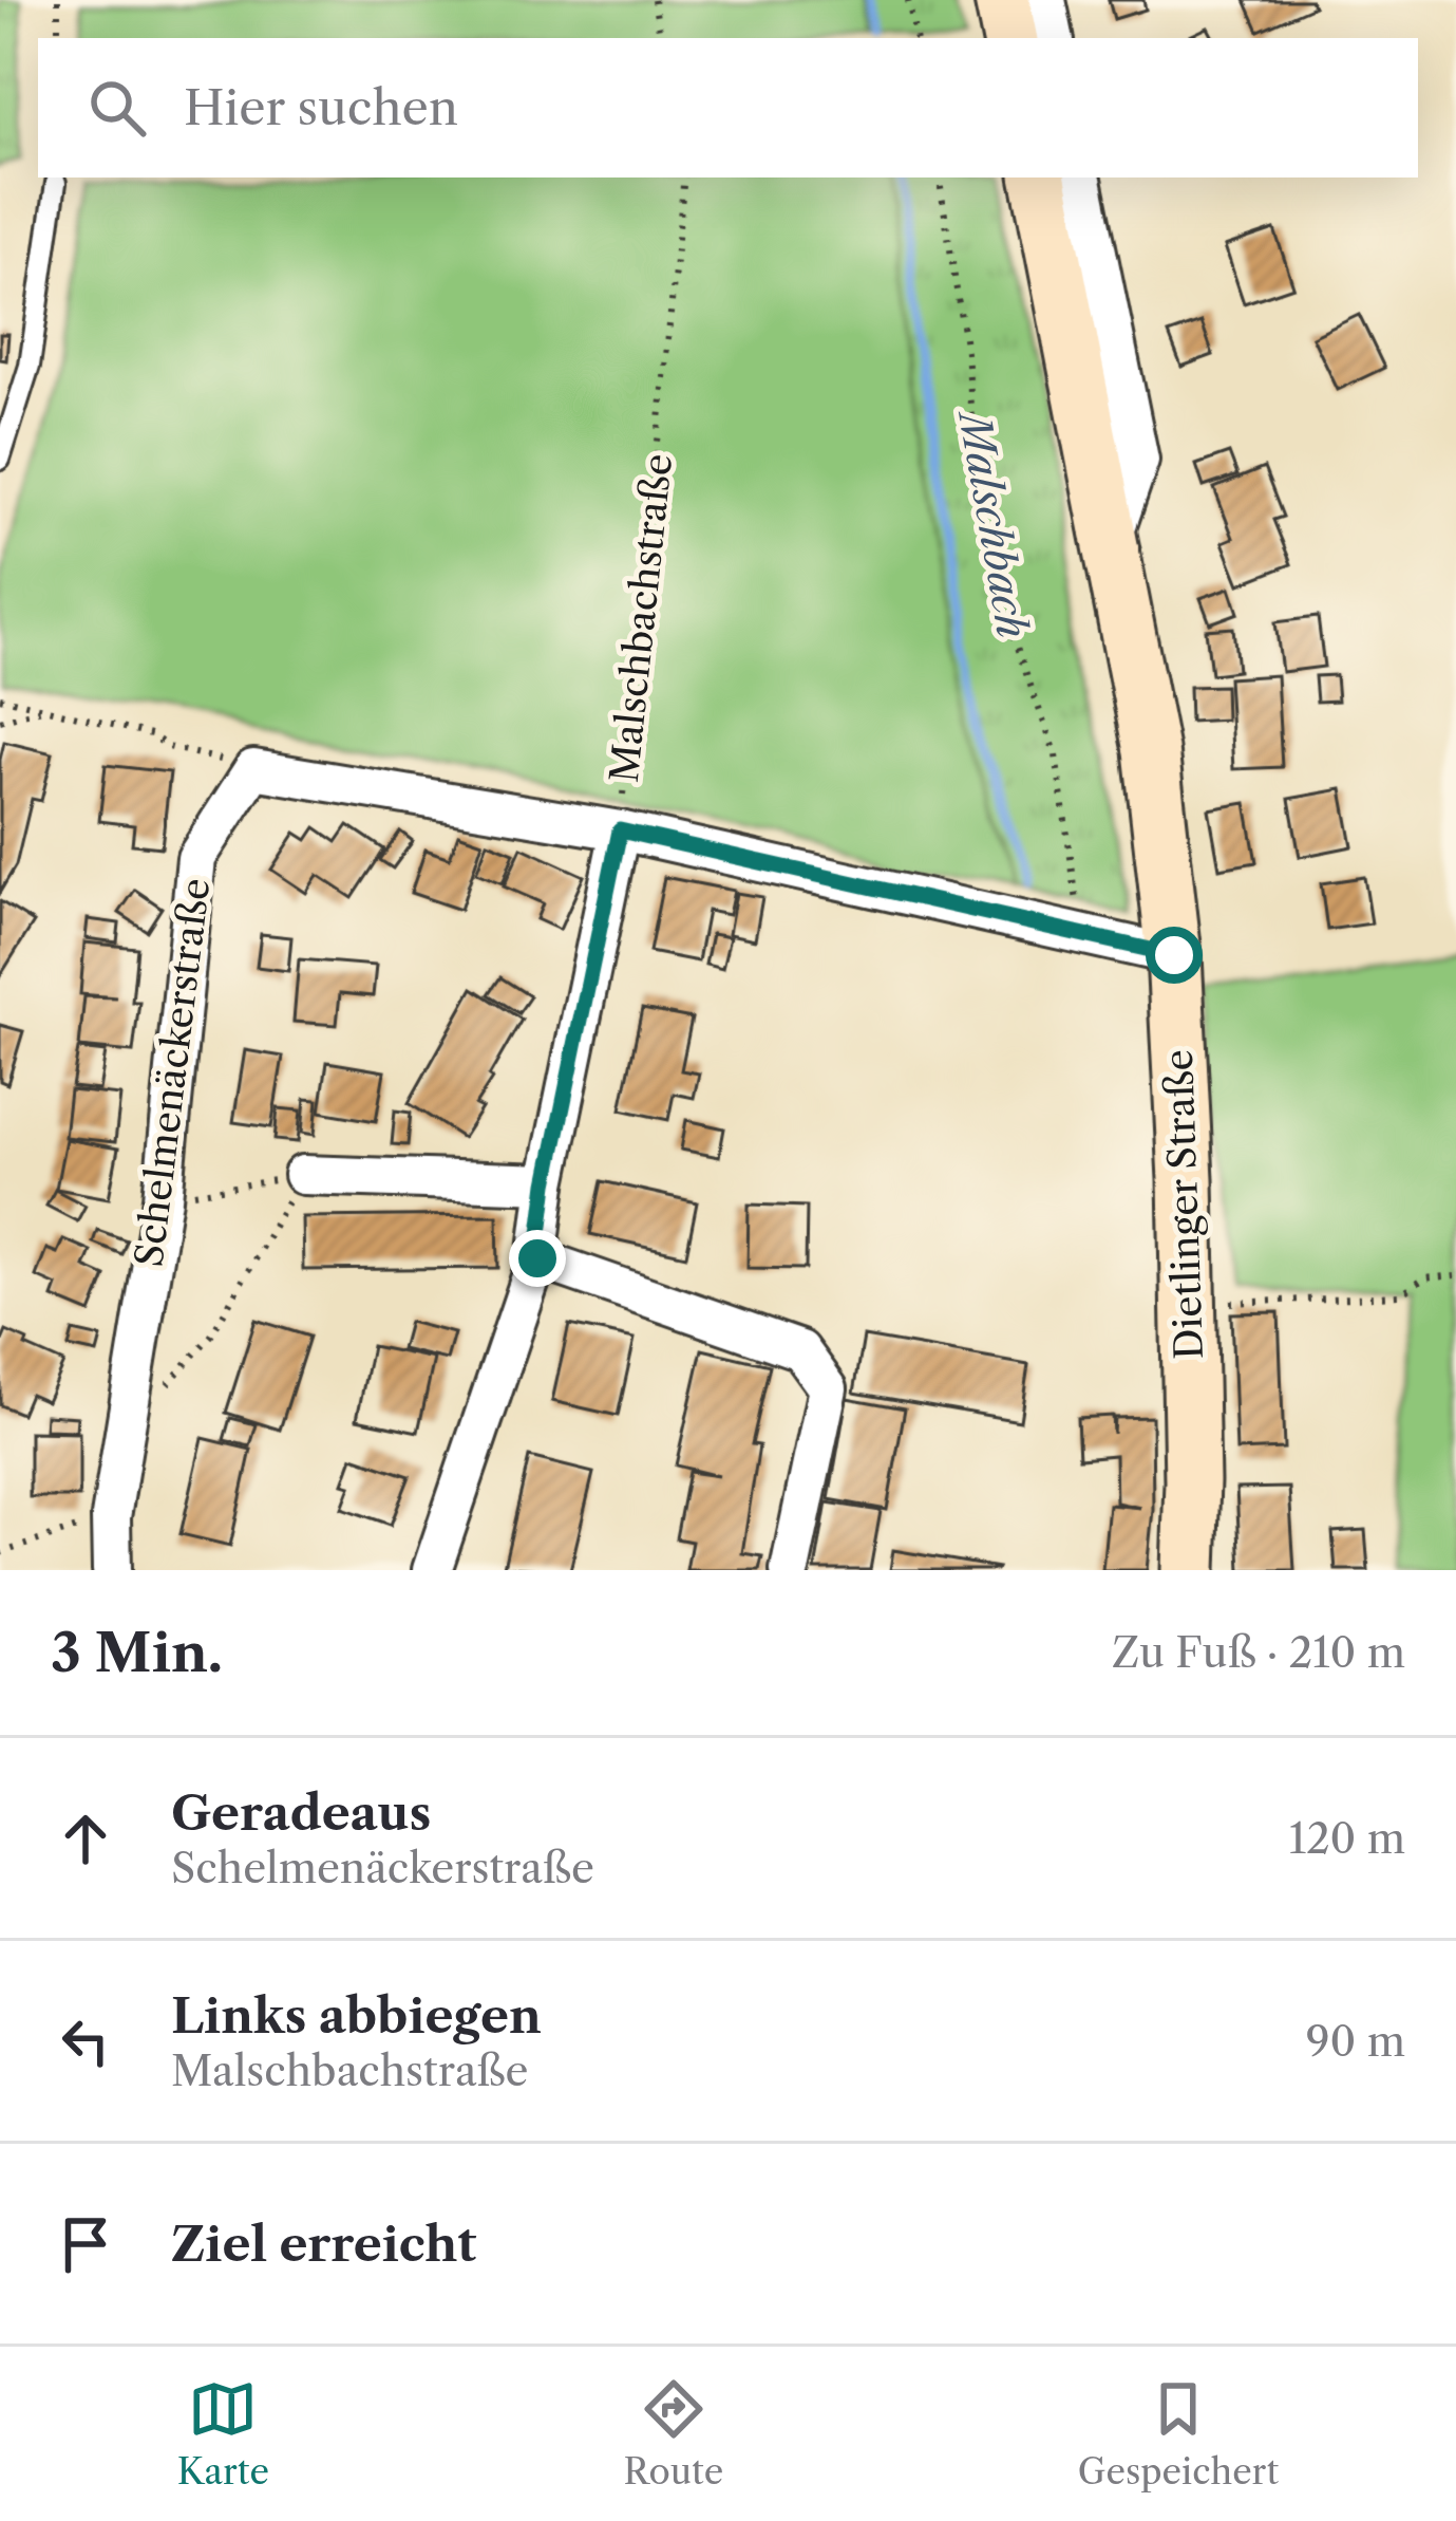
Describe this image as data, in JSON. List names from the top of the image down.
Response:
{
  "streets": {
    "main road": ["Dietlinger Straße"],
    "street": ["Malschbachstraße", "Schelmenäckerstraße"]
  },
  "water": ["Malschbach"],
  "page": {
    "search": "Hier suchen",
    "heading": ["3 Min.", "Zu Fuß · 210 m"],
    "list": [
      ["Geradeaus", "Schelmenäckerstraße", "120 m"],
      ["Links abbiegen", "Malschbachstraße", "90 m"],
      "Ziel erreicht"
    ],
    "nav": ["Karte", "Route", "Gespeichert"]
  }
}
